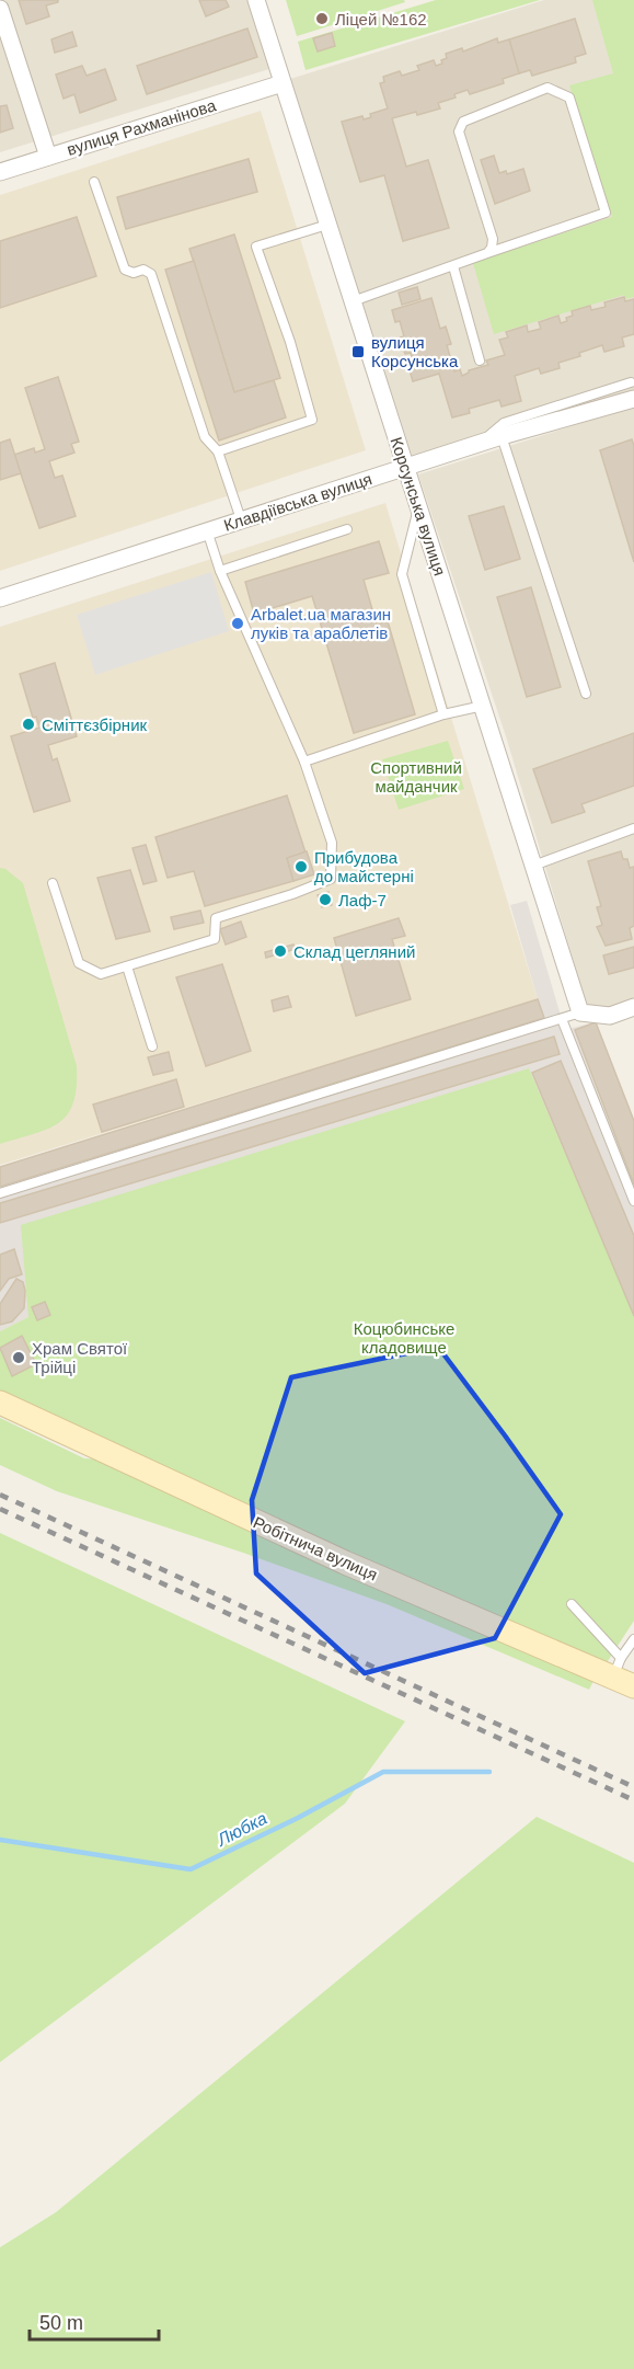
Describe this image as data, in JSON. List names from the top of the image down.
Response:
{
  "streets": {
    "street": [
      "вулиця Рахманінова",
      "Клавдіївська вулиця",
      "Корсунська вулиця",
      "Робітнича вулиця"
    ]
  },
  "crossings": [
    ["вулиця Рахманінова", "Корсунська вулиця"],
    ["Клавдіївська вулиця", "Корсунська вулиця"]
  ],
  "water": ["Любка"],
  "parks": ["Спортивний майданчик", "Коцюбинське кладовище"],
  "places": {
    "other": [
      "Ліцей №162",
      "Arbalet.ua магазин луків та араблетів",
      "Сміттєзбірник",
      "Прибудова до майстерні",
      "Лаф-7",
      "Склад цегляний",
      "Храм Святої Трійці"
    ],
    "transit": ["вулиця Корсунська"]
  },
  "scale_bar": "50 m"
}
